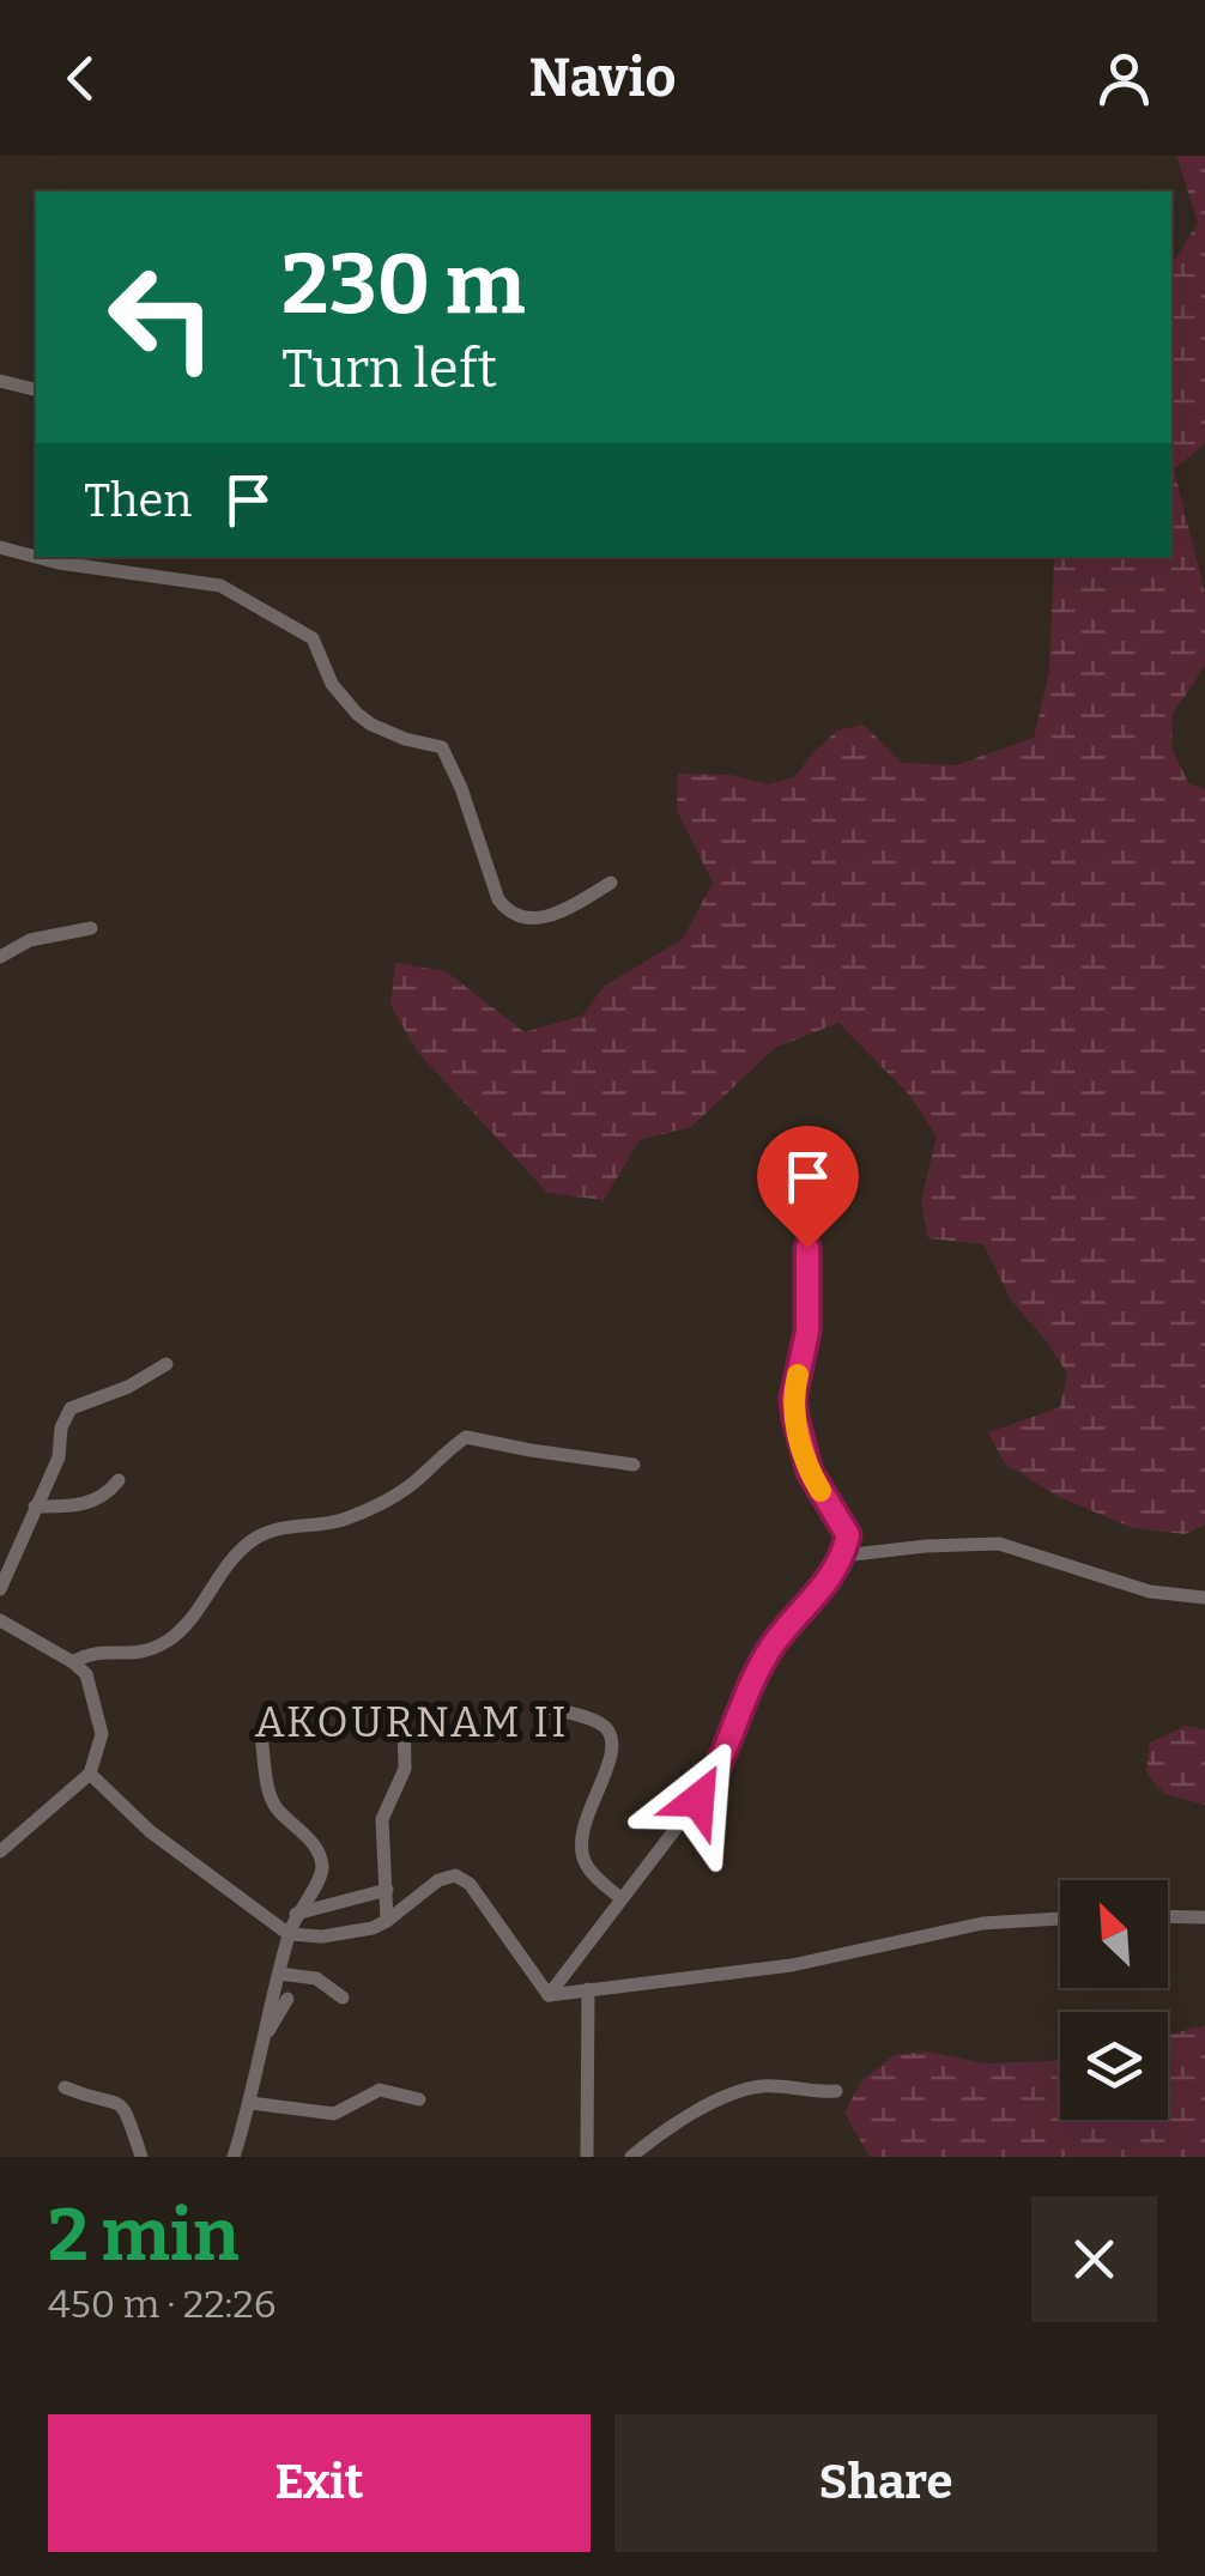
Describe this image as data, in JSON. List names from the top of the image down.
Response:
{
  "districts": ["AKOURNAM II"],
  "north": "top left",
  "page": {
    "header": "Navio",
    "turn": ["230 m", "Turn left"],
    "then": "Then",
    "heading": ["2 min", "450 m · 22:26"],
    "buttons": ["Exit", "Share"]
  }
}
